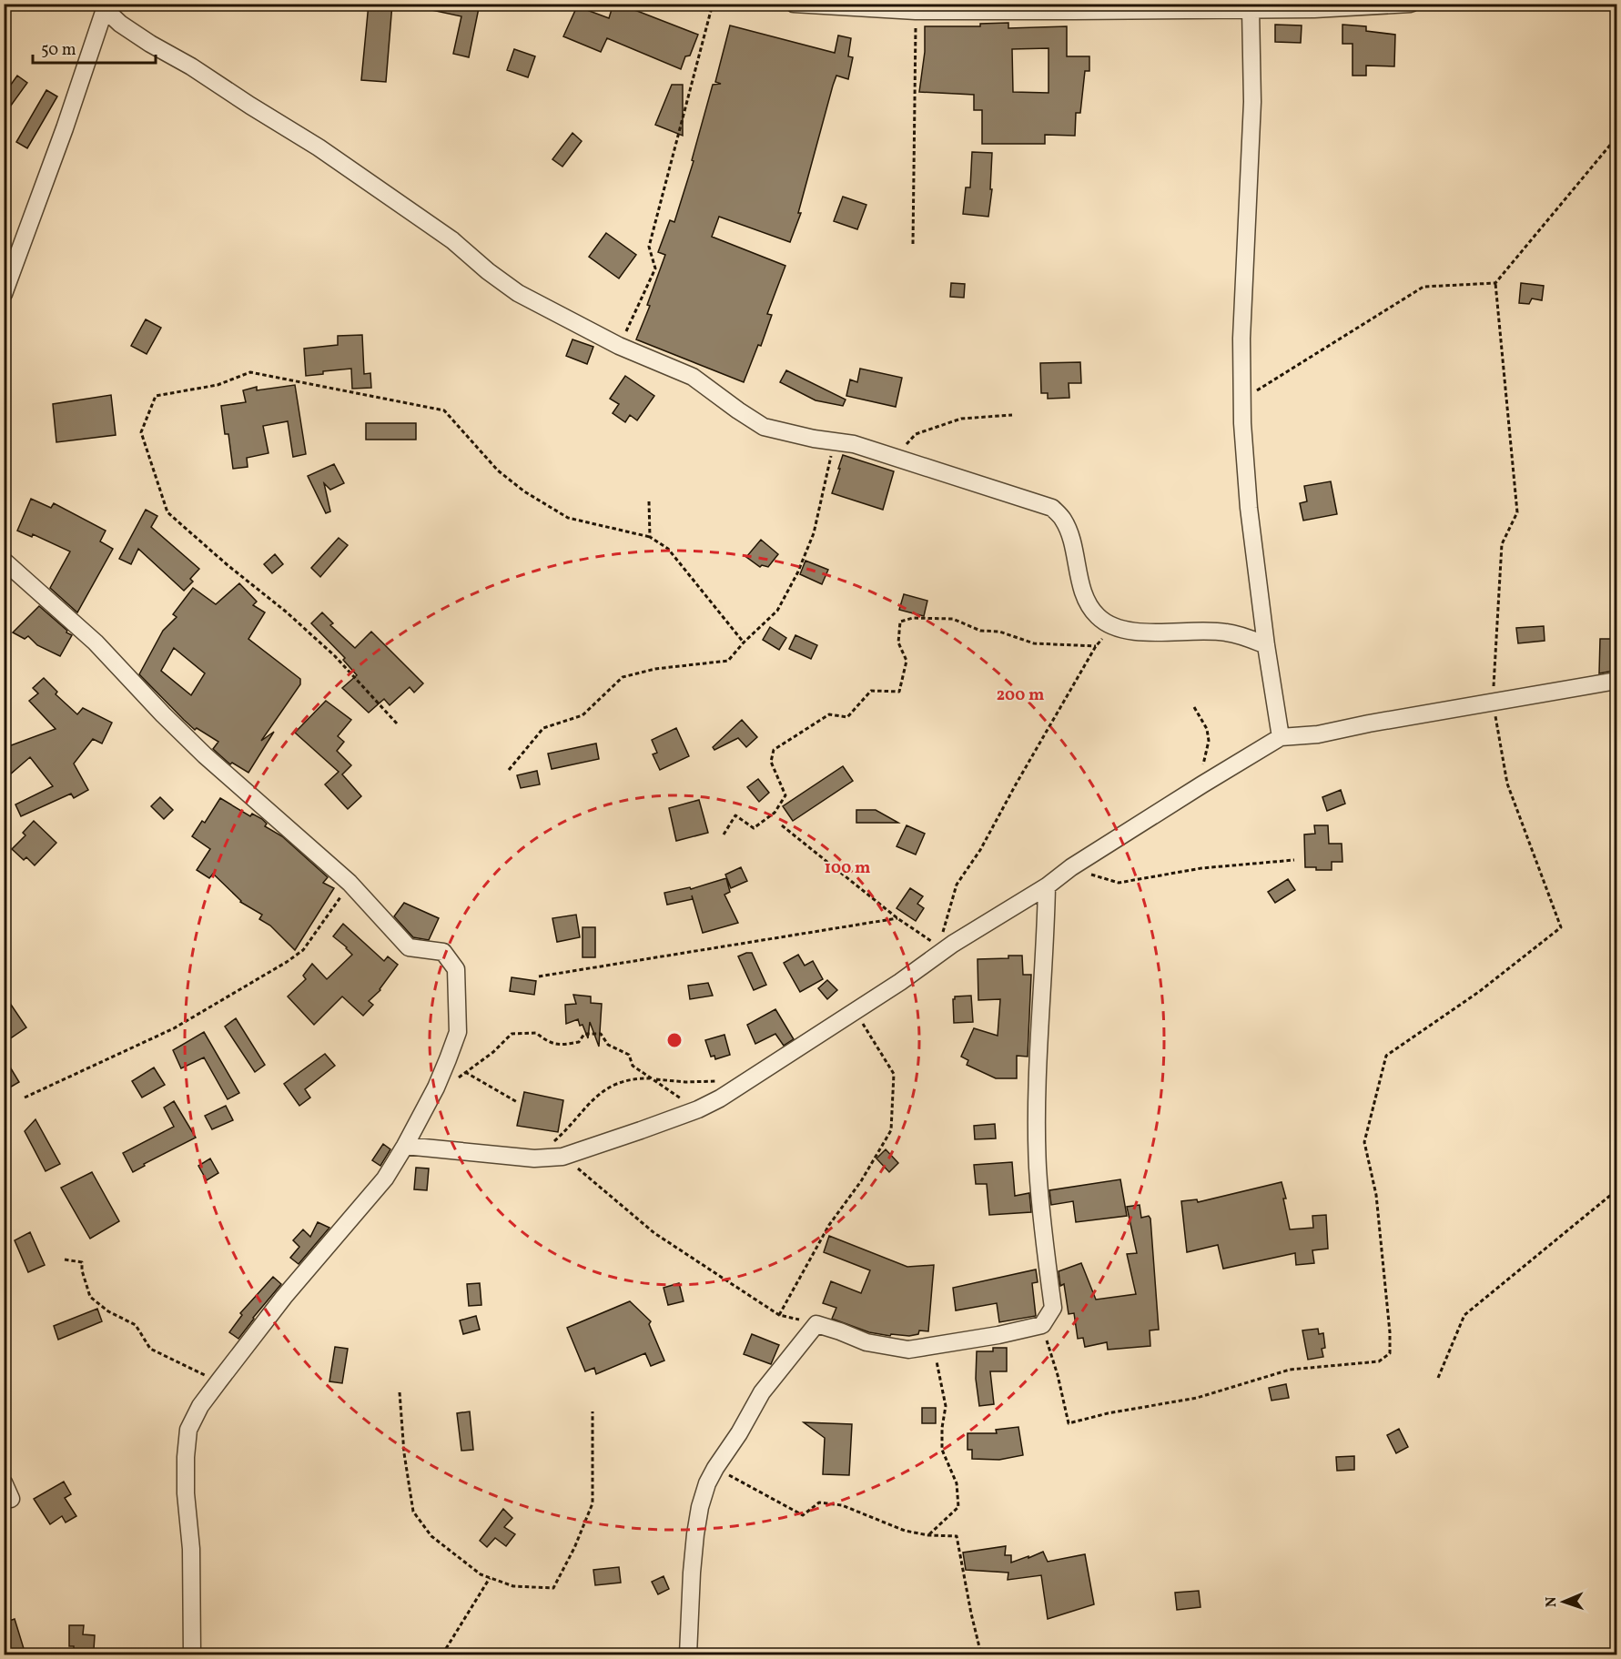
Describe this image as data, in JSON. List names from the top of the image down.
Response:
{
  "scale_bar": "50 m",
  "north": "left",
  "rings": ["200 m", "100 m"]
}
